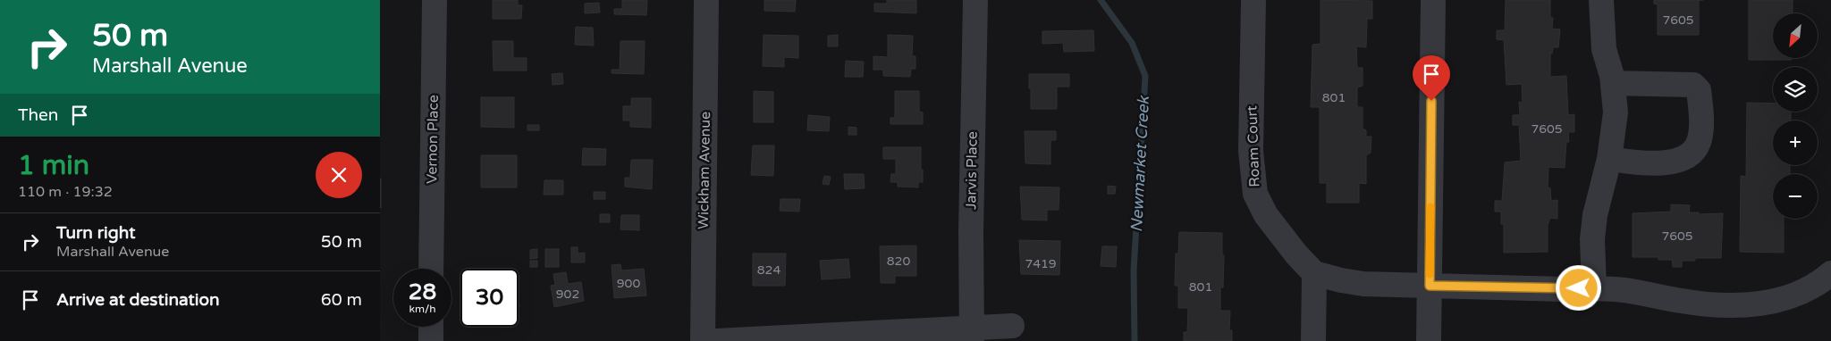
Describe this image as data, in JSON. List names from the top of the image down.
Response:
{
  "streets": {
    "street": [
      "Vernon Place",
      "Roam Court",
      "Wickham Avenue",
      "Jarvis Place"
    ]
  },
  "water": ["Newmarket Creek"],
  "house_numbers": [
    "7605",
    "801",
    "7605",
    "7605",
    "820",
    "7419",
    "824",
    "900",
    "801",
    "902"
  ],
  "north": "bottom left",
  "page": {
    "turn": ["50 m", "Marshall Avenue"],
    "map_buttons": ["+", "−"],
    "then": "Then",
    "heading": ["1 min", "110 m · 19:32"],
    "list": [
      {
        "name": "Turn right",
        "note": "Marshall Avenue",
        "value": "50 m"
      },
      {
        "name": "Arrive at destination",
        "value": "60 m"
      }
    ],
    "speed": "28 km/h",
    "limit": "30"
  }
}
